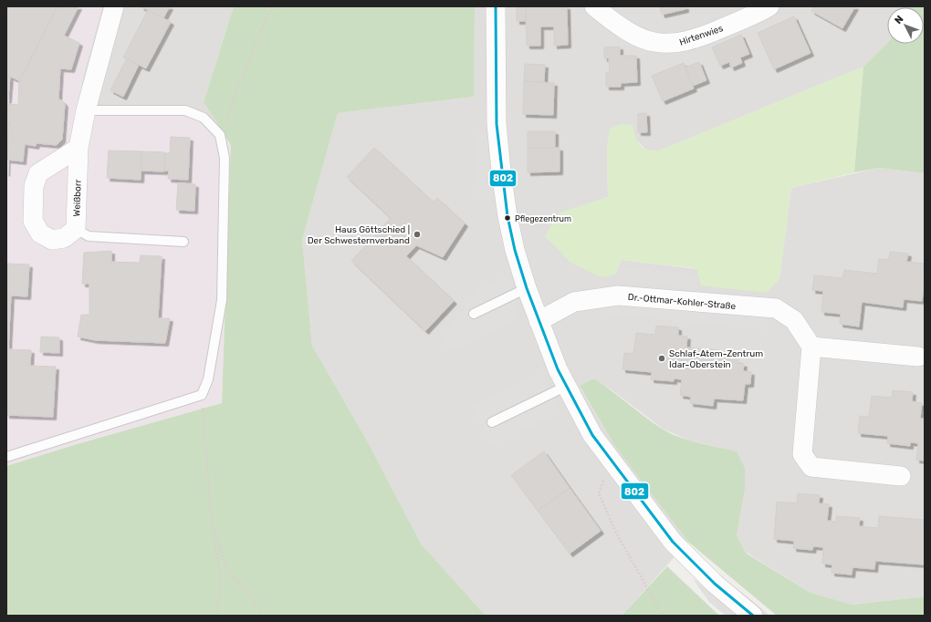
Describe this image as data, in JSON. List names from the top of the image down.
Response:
{
  "streets": {
    "street": ["Hirtenwies", "Weißborr", "Dr.-Ottmar-Kohler-Straße"]
  },
  "places": ["Pflegezentrum", "Haus Göttschied | Der Schwesternverband", "Schlaf-Atem-Zentrum Idar-Oberstein"],
  "lines": ["transit line 802"],
  "north": "top left"
}
